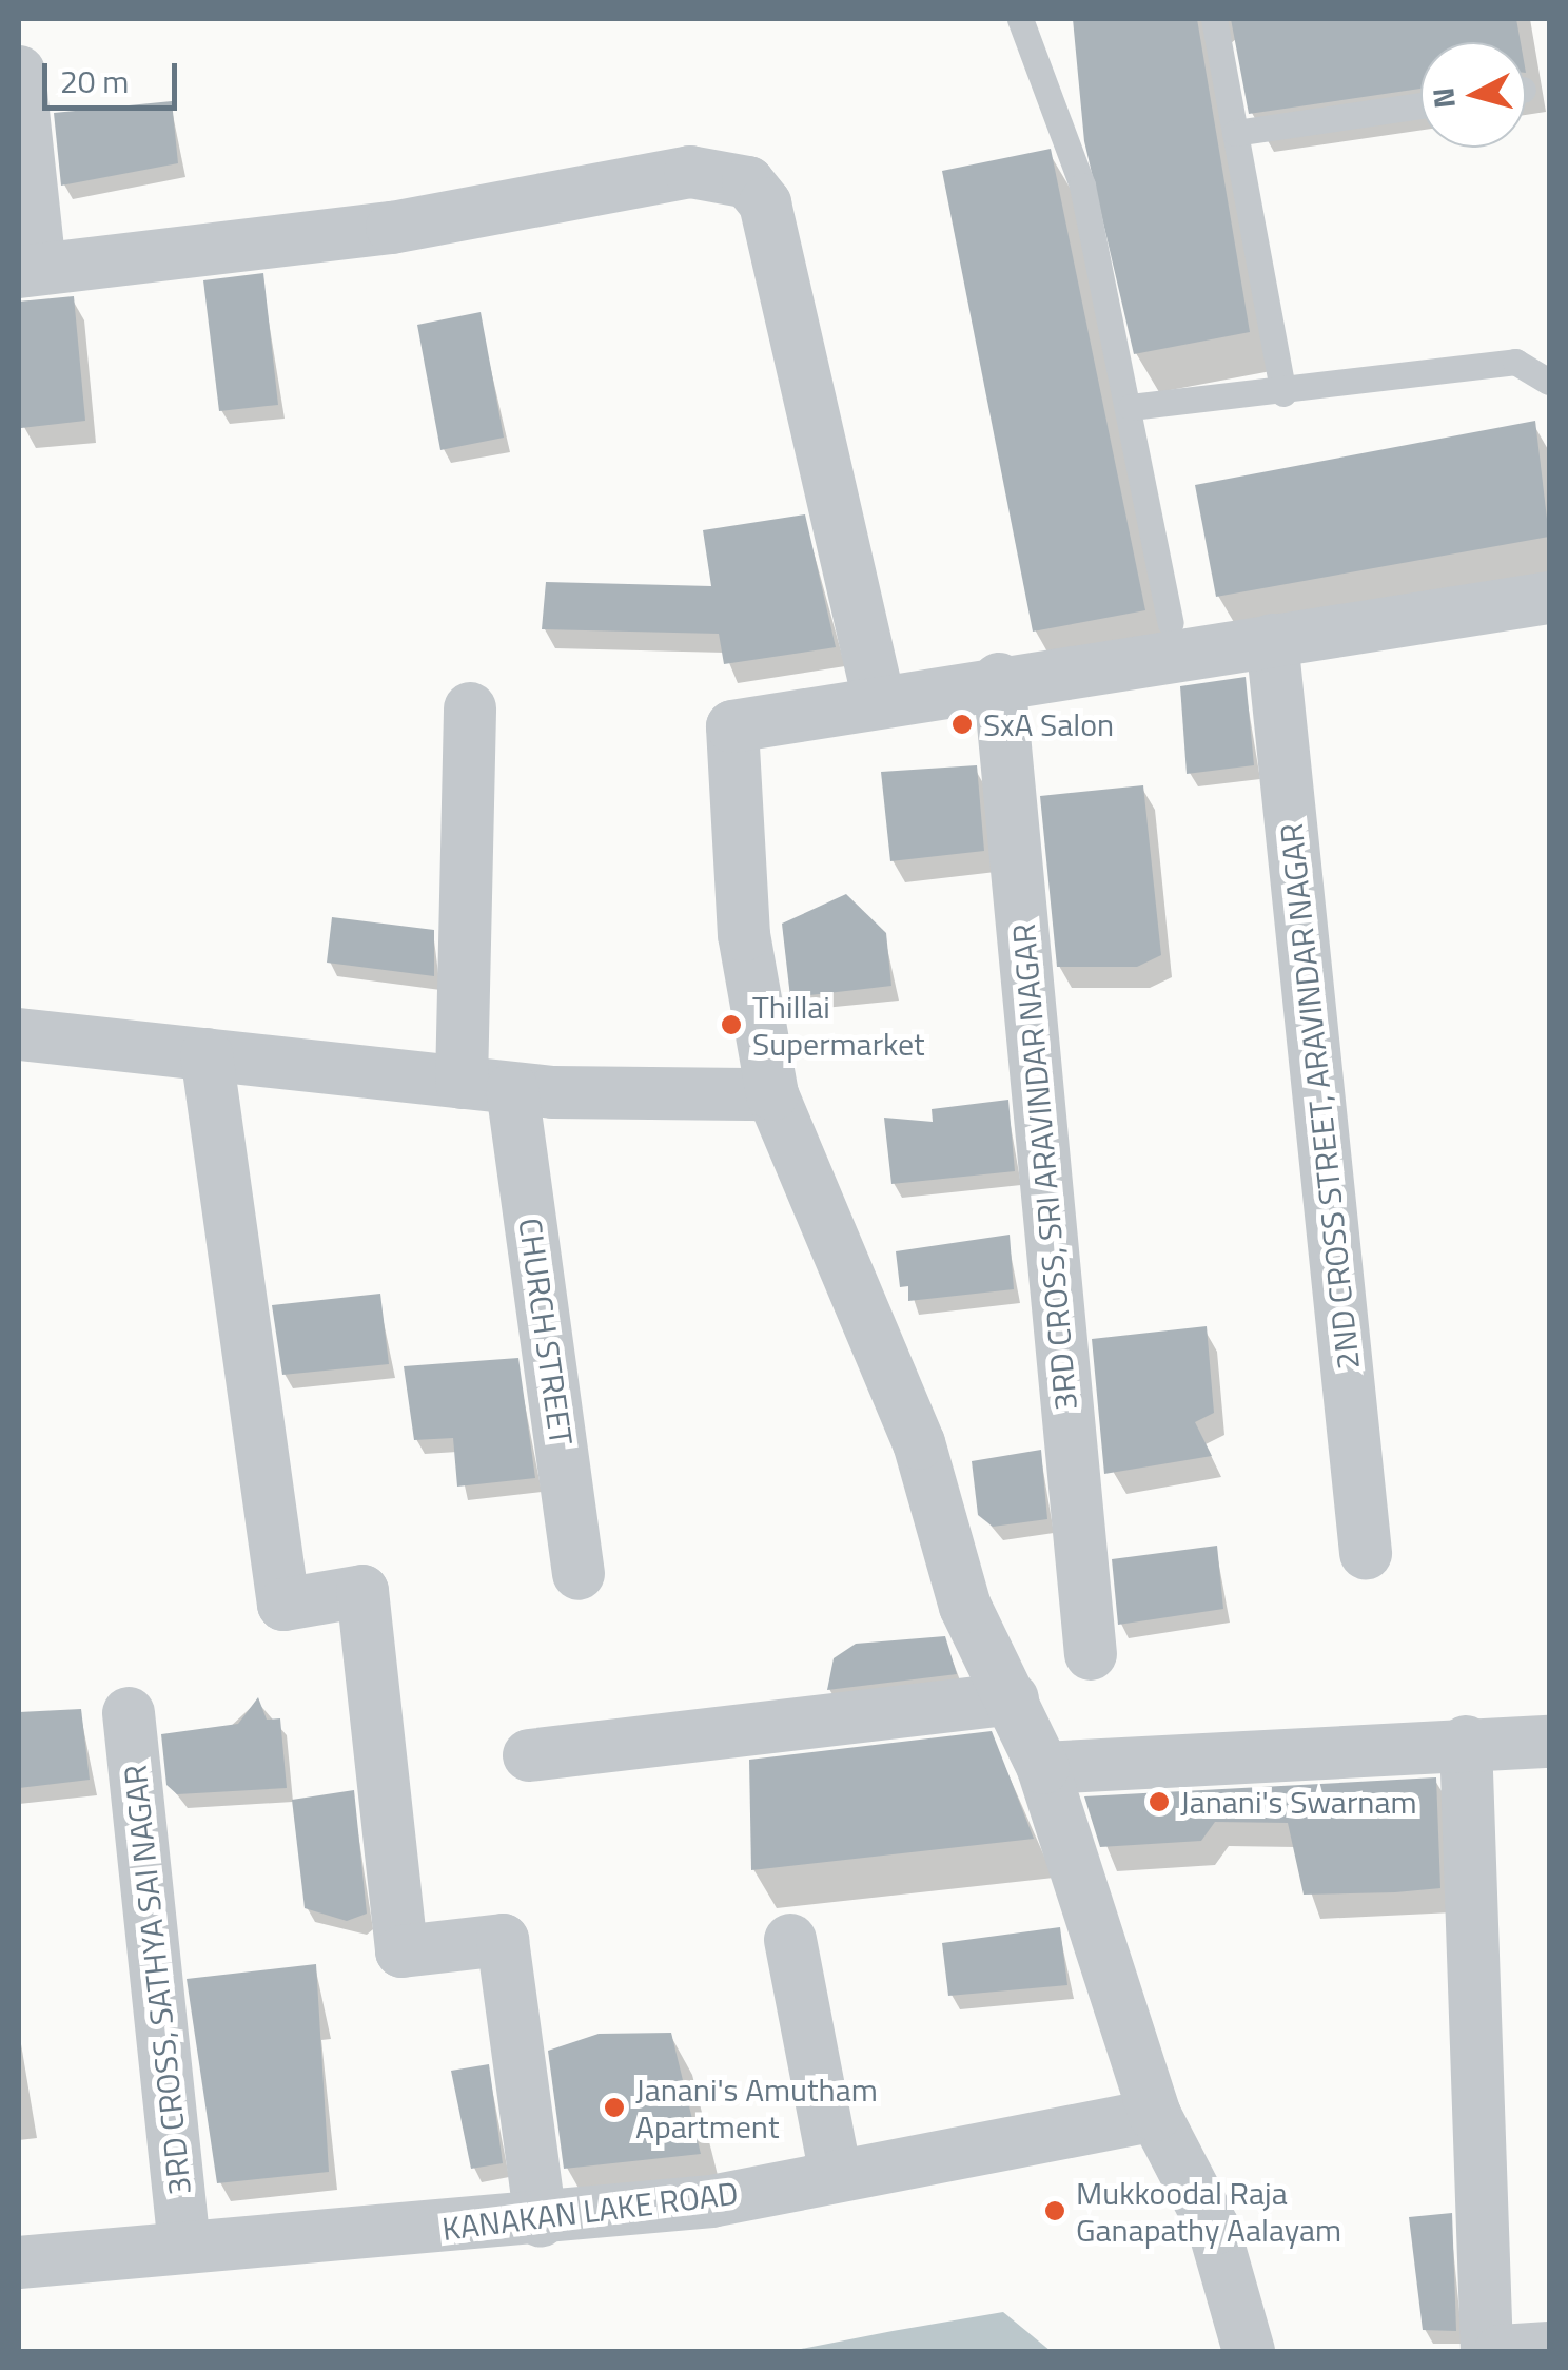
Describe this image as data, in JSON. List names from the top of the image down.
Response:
{
  "streets": {
    "street": [
      "2ND CROSS STREET, ARAVINDAR NAGAR",
      "3RD CROSS, SRI ARAVINDAR NAGAR",
      "CHURCH STREET",
      "3RD CROSS, SATHYA SAI NAGAR",
      "KANAKAN LAKE ROAD"
    ]
  },
  "crossings": [
    ["3RD CROSS, SATHYA SAI NAGAR", "KANAKAN LAKE ROAD"]
  ],
  "places": [
    "SxA Salon",
    "Thillai Supermarket",
    "Janani's Swarnam",
    "Janani's Amutham Apartment",
    "Mukkoodal Raja Ganapathy Aalayam"
  ],
  "scale_bar": "20 m",
  "north": "left"
}
